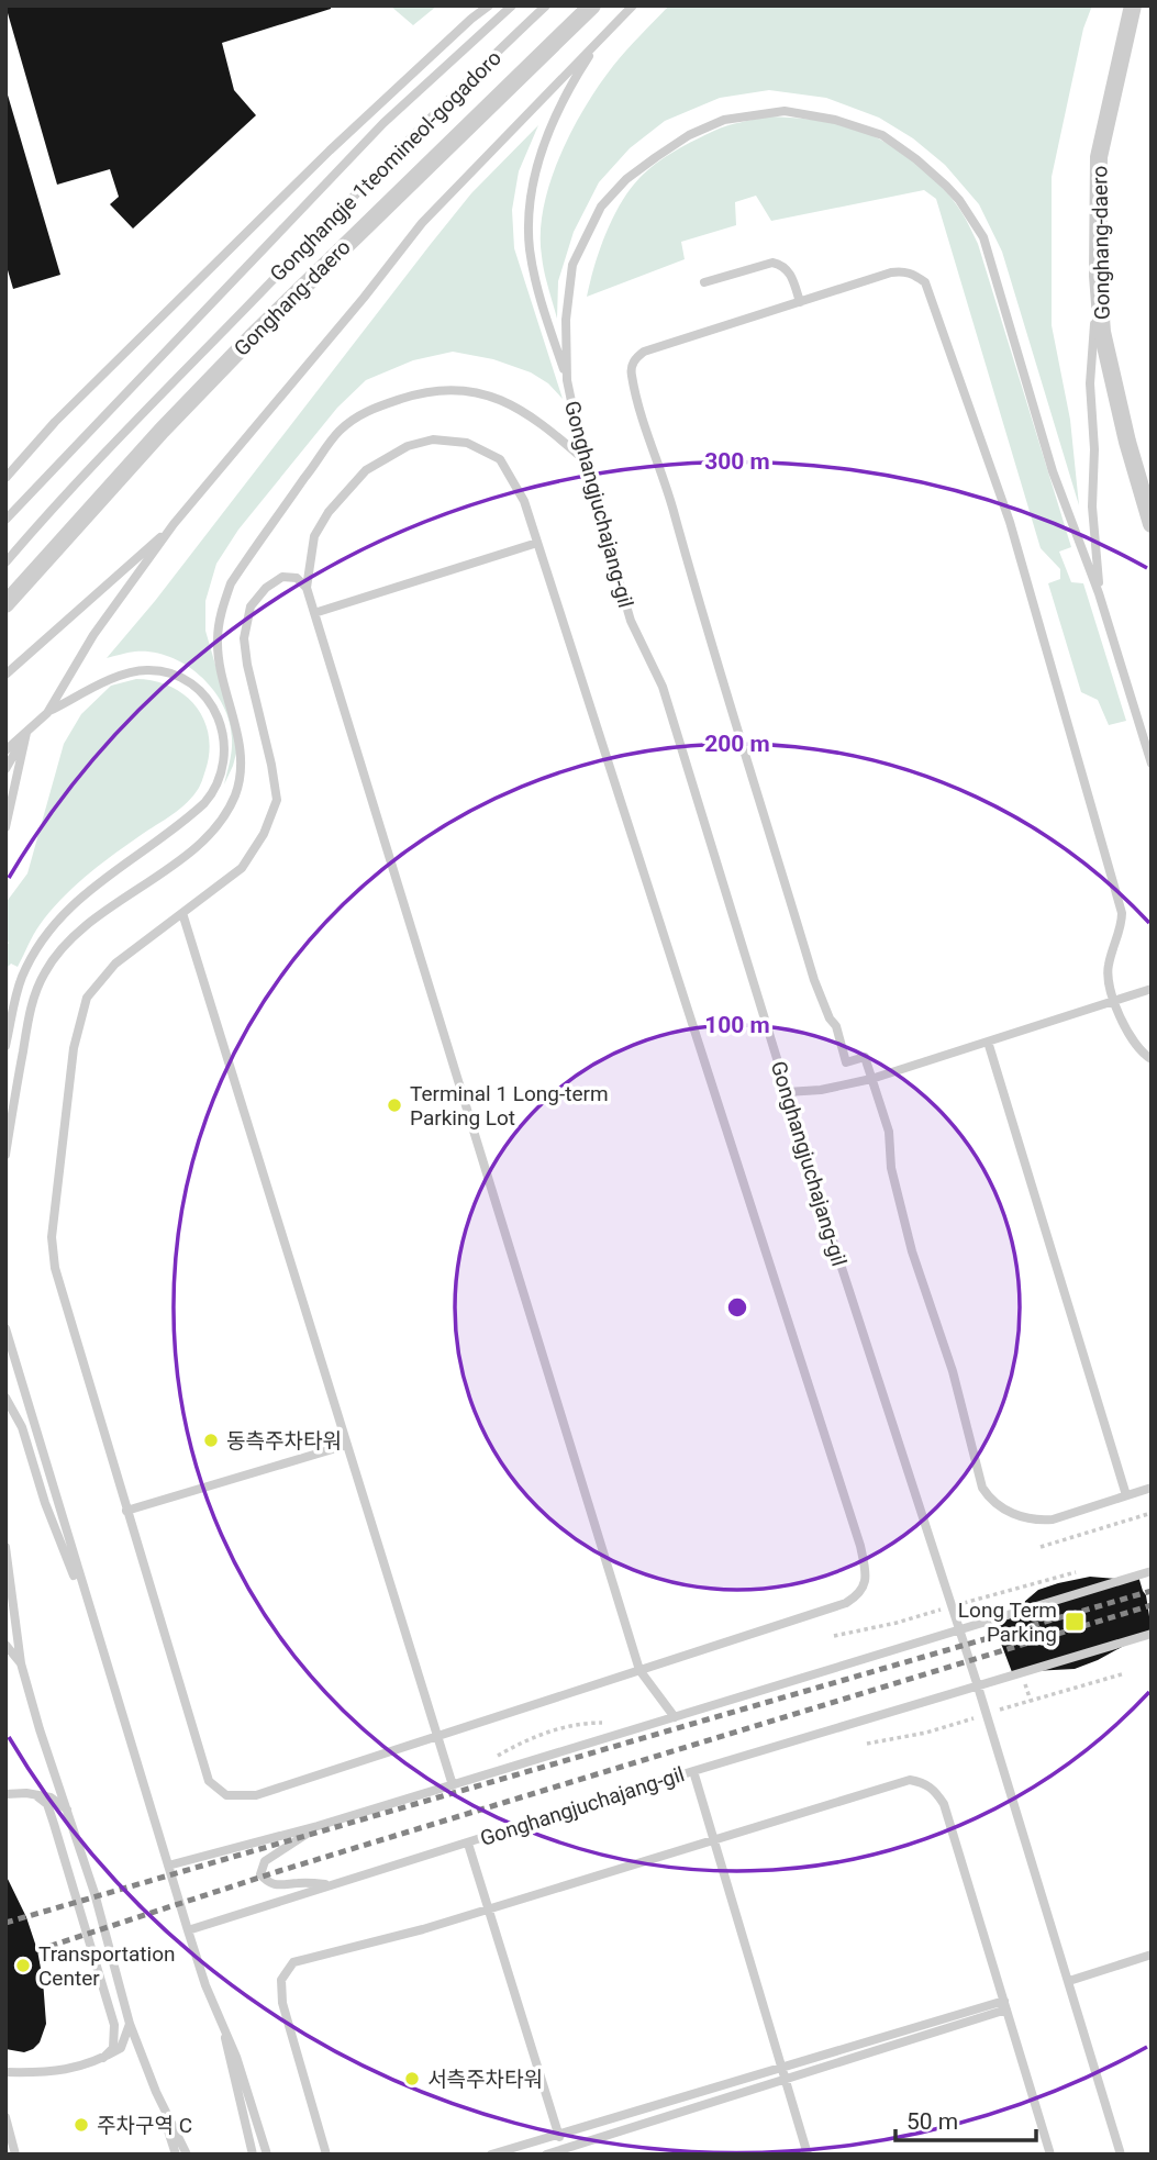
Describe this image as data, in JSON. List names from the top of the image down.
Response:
{
  "streets": {
    "street": ["Gonghang-daero"],
    "lane": ["Gonghangje 1teomineol-gogadoro", "Gonghangjuchajang-gil"]
  },
  "places": {
    "other": [
      "Terminal 1 Long-term Parking Lot",
      "동측주차타워",
      "Transportation Center",
      "서측주차타워",
      "주차구역 C"
    ],
    "transit": ["Long Term Parking"]
  },
  "scale_bar": "50 m",
  "rings": ["300 m", "200 m", "100 m"]
}
